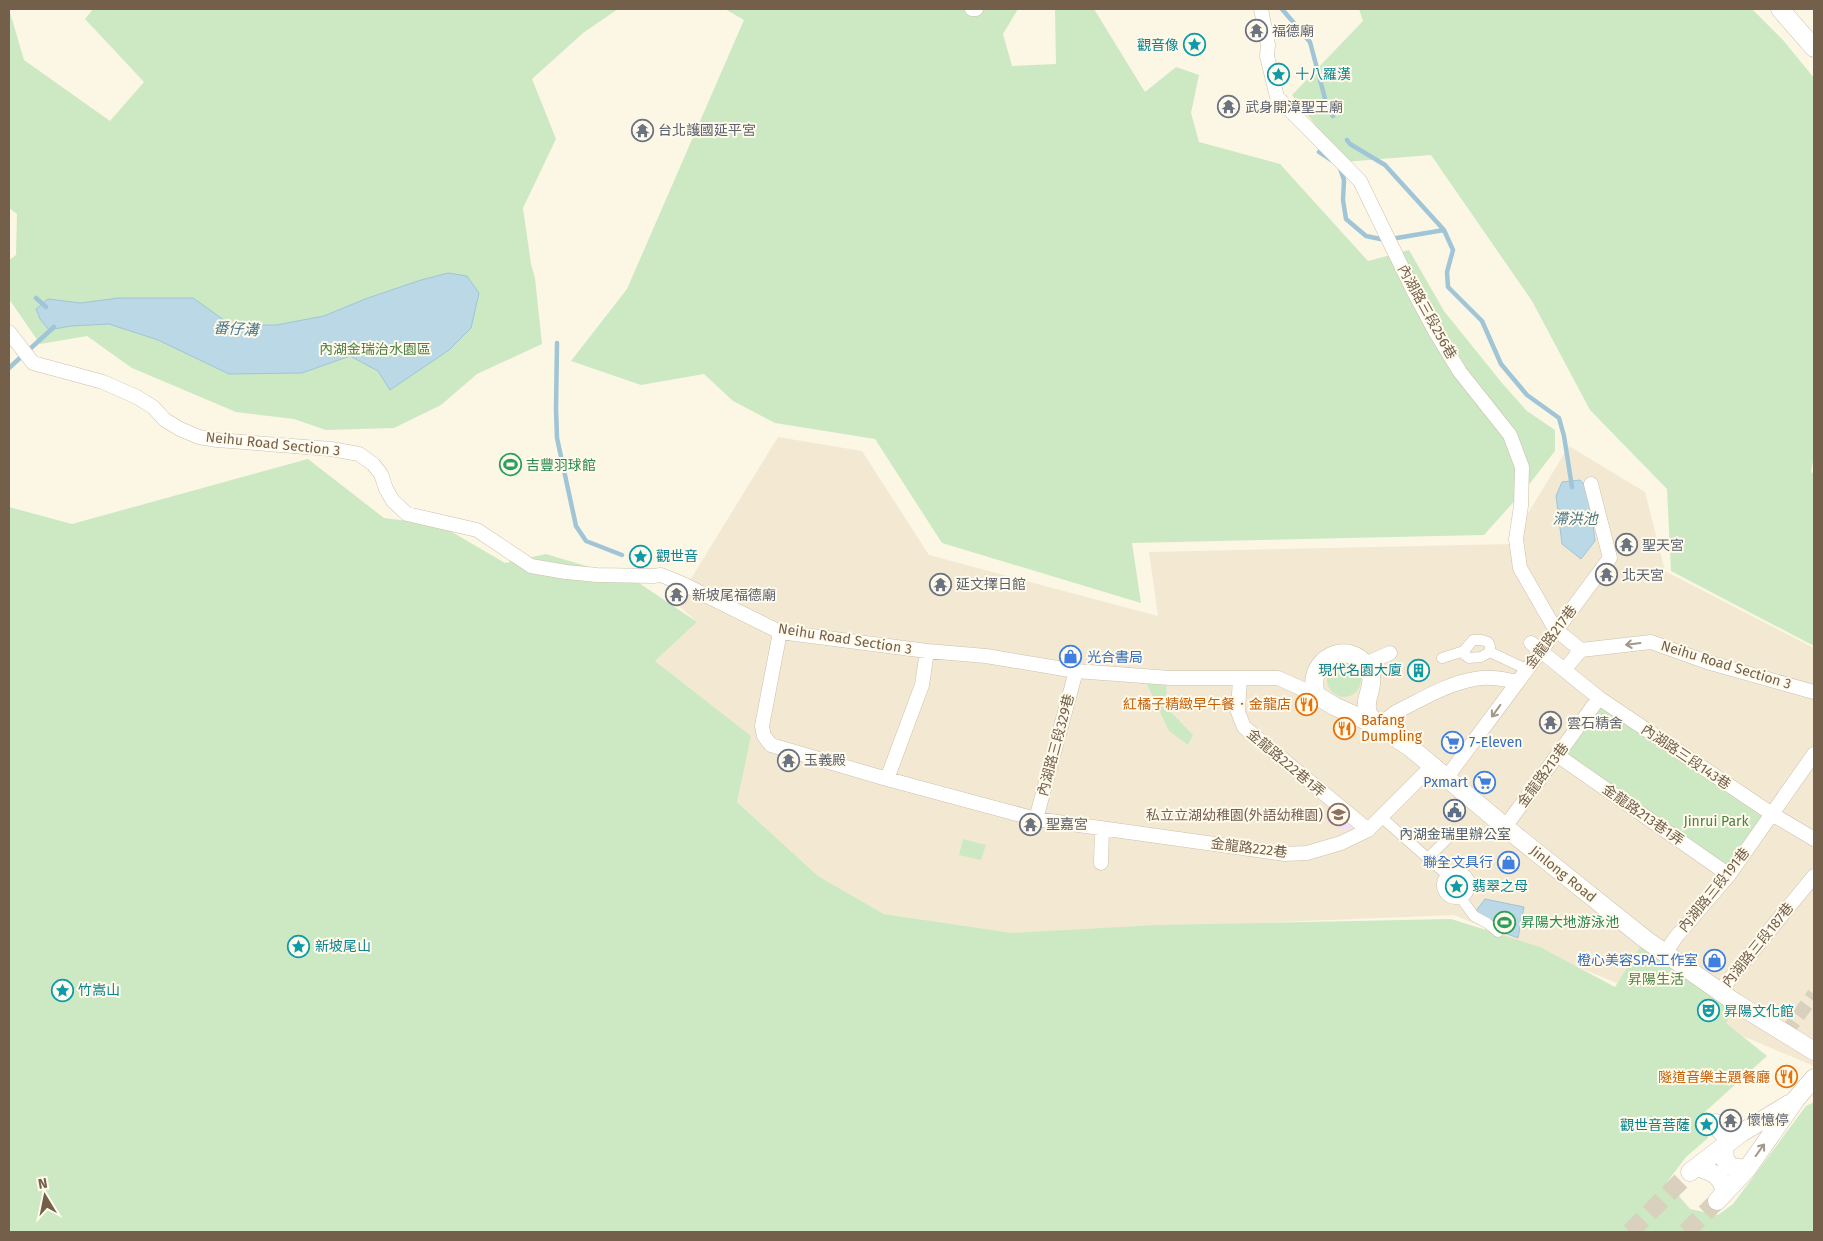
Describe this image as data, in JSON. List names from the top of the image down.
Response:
{
  "streets": {
    "street": [
      "內湖路三段256巷",
      "Neihu Road Section 3",
      "金龍路217巷",
      "內湖路三段329巷",
      "內湖路三段143巷",
      "金龍路222巷1弄",
      "金龍路213巷",
      "金龍路213巷1弄",
      "金龍路222巷",
      "Jinlong Road",
      "內湖路三段191巷",
      "內湖路三段187巷"
    ]
  },
  "crossings": [
    ["內湖路三段256巷", "金龍路217巷"],
    ["Neihu Road Section 3", "內湖路三段329巷"],
    ["Neihu Road Section 3", "金龍路222巷1弄"],
    ["Neihu Road Section 3", "金龍路222巷"],
    ["Neihu Road Section 3", "Jinlong Road"],
    ["金龍路217巷", "內湖路三段143巷"],
    ["金龍路217巷", "Jinlong Road"],
    ["內湖路三段329巷", "金龍路222巷"],
    ["內湖路三段143巷", "金龍路213巷"],
    ["內湖路三段143巷", "內湖路三段191巷"],
    ["金龍路222巷1弄", "金龍路222巷"],
    ["金龍路213巷", "金龍路213巷1弄"],
    ["金龍路213巷", "Jinlong Road"],
    ["金龍路213巷1弄", "內湖路三段191巷"],
    ["金龍路222巷", "Jinlong Road"],
    ["Jinlong Road", "內湖路三段191巷"],
    ["Jinlong Road", "內湖路三段187巷"]
  ],
  "water": ["番仔溝", "滯洪池"],
  "parks": ["內湖金瑞治水園區", "Jinrui Park", "昇陽生活"],
  "places": {
    "temple": [
      "福德廟",
      "武身開漳聖王廟",
      "台北護國延平宮",
      "聖天宮",
      "北天宮",
      "延文擇日館",
      "新坡尾福德廟",
      "雲石精舍",
      "玉義殿",
      "聖嘉宮",
      "懷憶停"
    ],
    "place": [
      "觀音像",
      "十八羅漢",
      "觀世音",
      "翡翠之母",
      "新坡尾山",
      "竹嵩山",
      "觀世音菩薩"
    ],
    "sports": ["吉豐羽球館", "昇陽大地游泳池"],
    "shop": ["光合書局", "聯全文具行", "橙心美容SPA工作室"],
    "building": ["現代名園大廈"],
    "restaurant": ["紅橘子精緻早午餐．金龍店", "Bafang Dumpling", "隧道音樂主題餐廳"],
    "supermarket": ["7-Eleven", "Pxmart"],
    "public building": ["內湖金瑞里辦公室"],
    "school or university": ["私立立湖幼稚園(外語幼稚園)"],
    "theatre": ["昇陽文化館"]
  },
  "north": "top"
}
